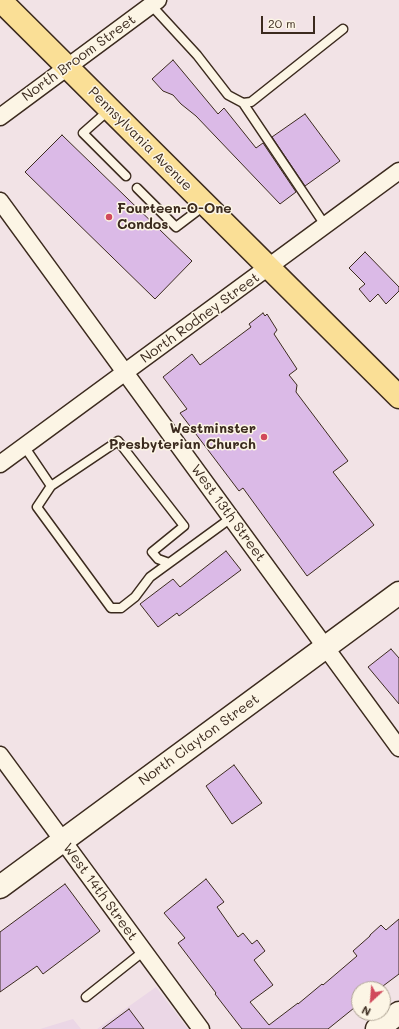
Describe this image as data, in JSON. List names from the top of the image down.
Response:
{
  "streets": {
    "main road": ["Pennsylvania Avenue"],
    "street": [
      "North Broom Street",
      "North Rodney Street",
      "West 13th Street",
      "North Clayton Street",
      "West 14th Street"
    ]
  },
  "crossings": [
    ["North Broom Street", "Pennsylvania Avenue"],
    ["Pennsylvania Avenue", "North Rodney Street"],
    ["North Rodney Street", "West 13th Street"],
    ["West 13th Street", "North Clayton Street"],
    ["North Clayton Street", "West 14th Street"]
  ],
  "places": ["Fourteen-O-One Condos", "Westminster Presbyterian Church"],
  "scale_bar": "20 m",
  "north": "bottom left"
}
